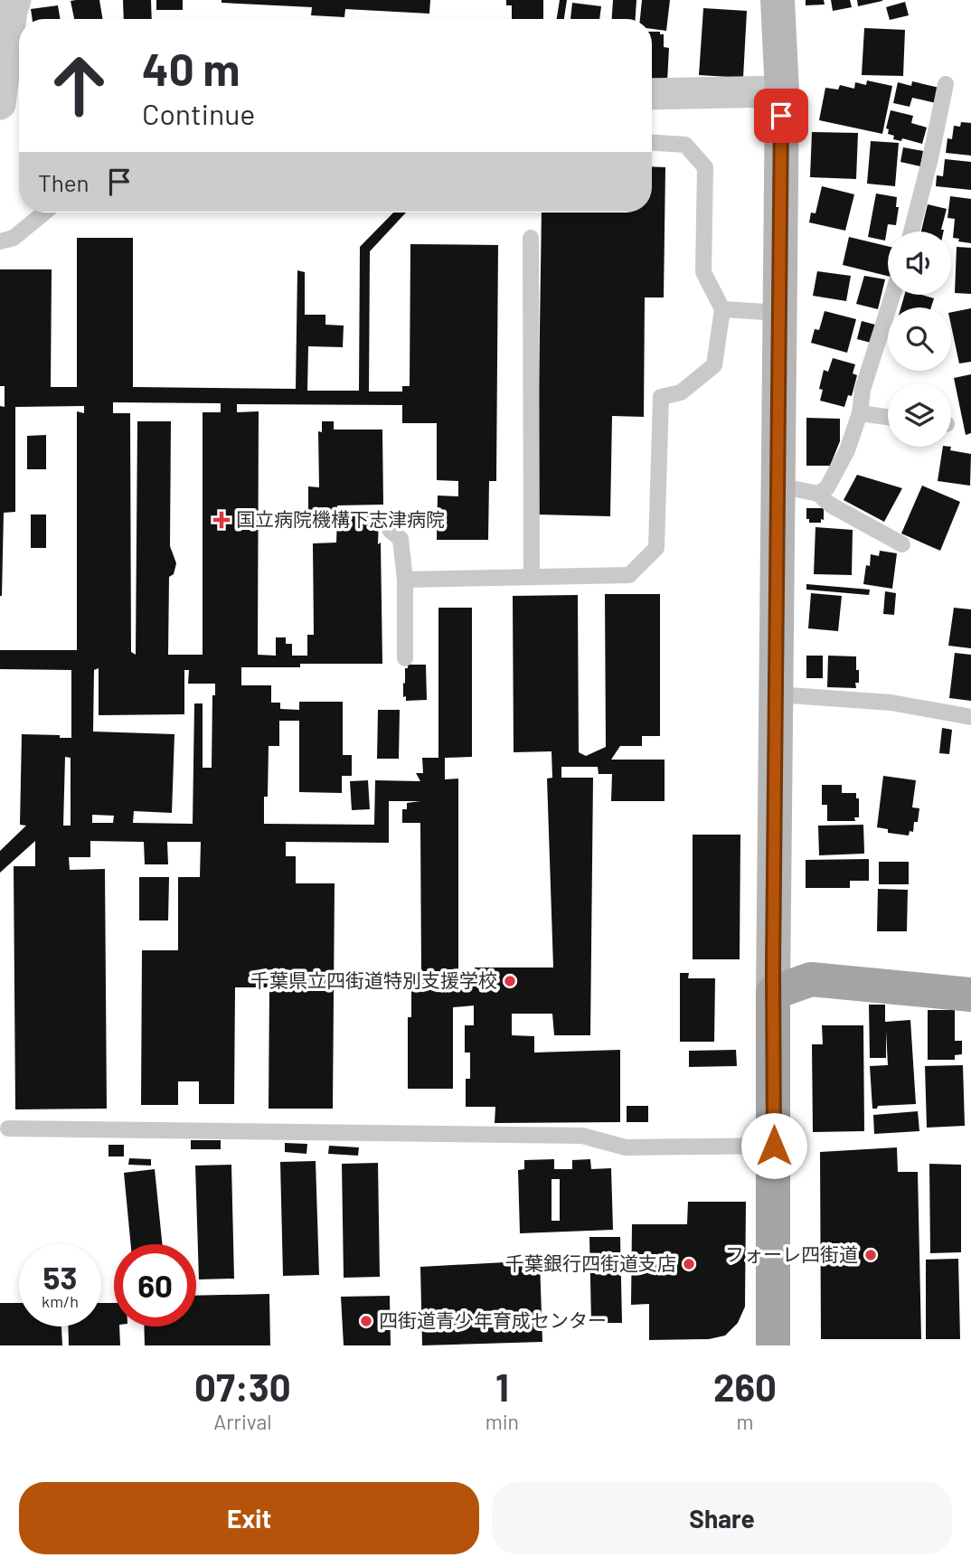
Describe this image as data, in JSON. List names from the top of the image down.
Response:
{
  "places": {
    "health": ["国立病院機構下志津病院"],
    "other": [
      "千葉県立四街道特別支援学校",
      "フォーレ四街道",
      "千葉銀行四街道支店",
      "四街道青少年育成センター"
    ]
  },
  "page": {
    "turn": ["40 m", "Continue"],
    "then": "Then",
    "speed": "53 km/h",
    "limit": "60",
    "eta": [
      "07:30",
      "Arrival",
      "1",
      "min",
      "260",
      "m"
    ],
    "buttons": ["Exit", "Share"]
  }
}
